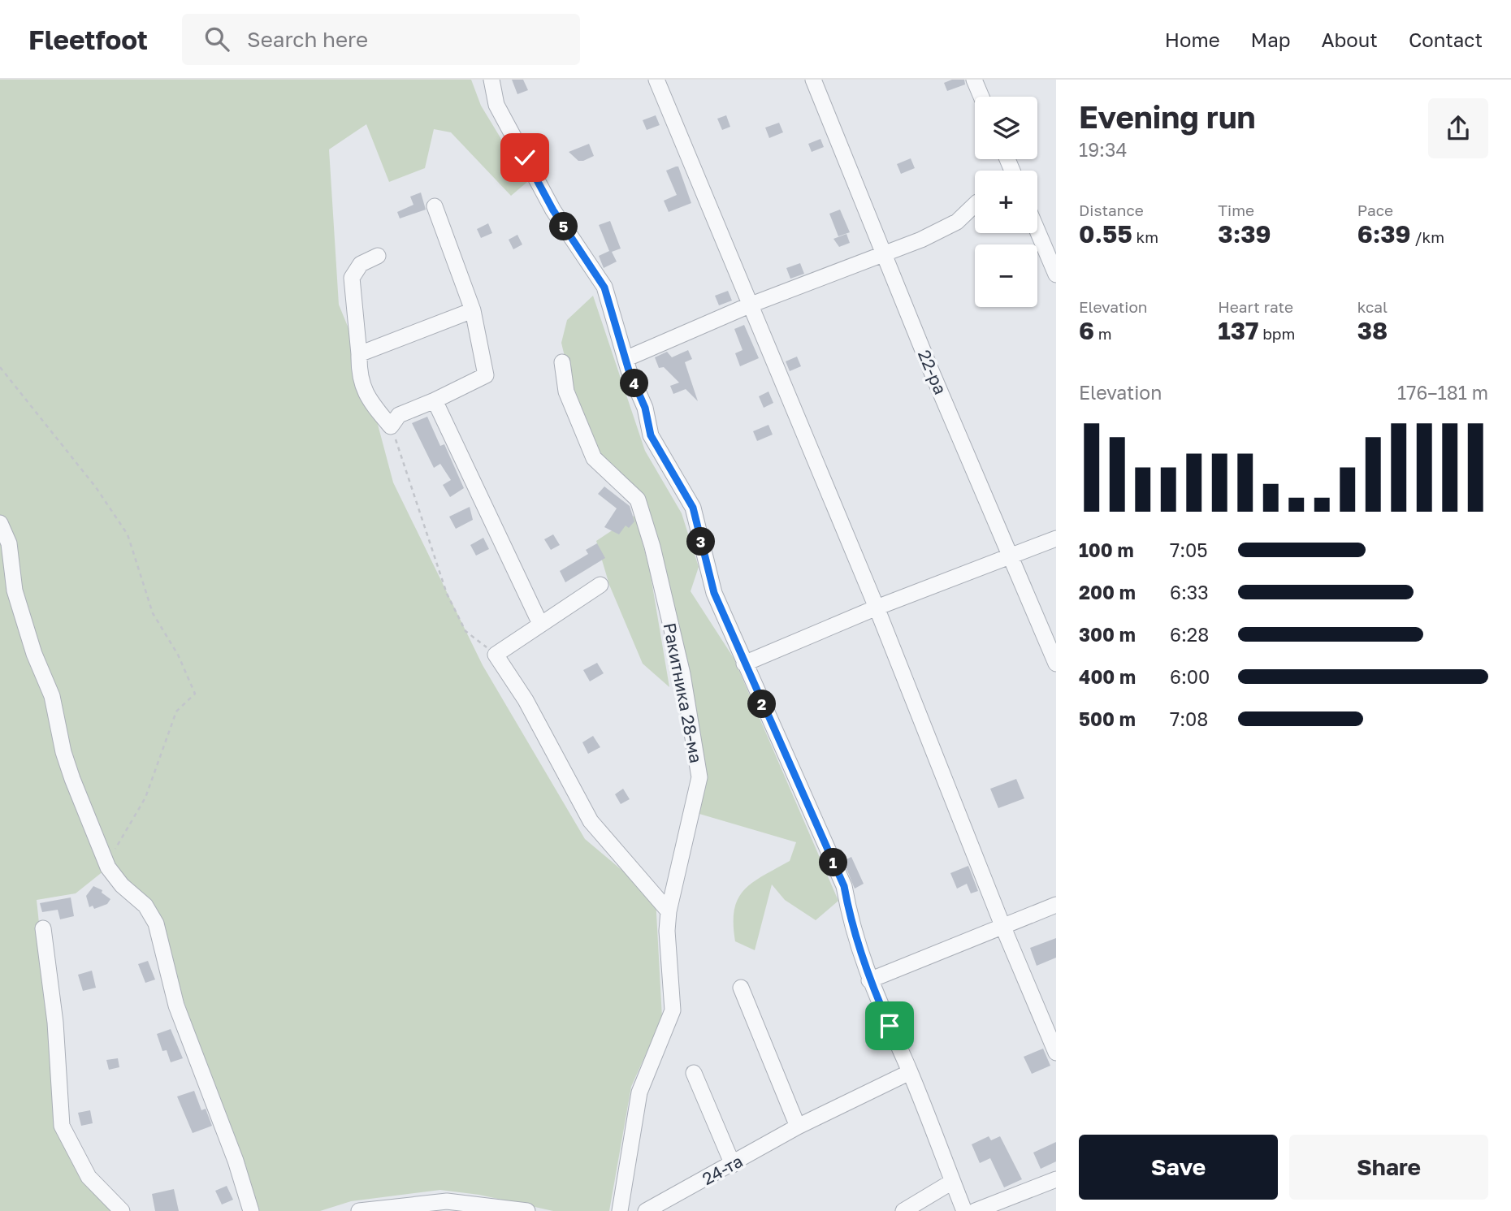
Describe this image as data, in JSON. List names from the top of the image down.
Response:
{
  "streets": {
    "street": ["22-ра", "Ракитника 28-ма", "24-та"]
  },
  "page": {
    "header": "Fleetfoot",
    "search": "Search here",
    "nav": [
      "Home",
      "Map",
      "About",
      "Contact"
    ],
    "heading": ["Evening run", "19:34"],
    "map_buttons": ["+", "−"],
    "stats": [
      ["Distance", "0.55 km"],
      ["Time", "3:39"],
      ["Pace", "6:39 /km"],
      ["Elevation", "6 m"],
      ["Heart rate", "137 bpm"],
      ["kcal", "38"]
    ],
    "pins": [
      "5",
      "4",
      "3",
      "2",
      "1"
    ],
    "chart": ["Elevation", "176–181 m"],
    "list": [
      {
        "name": "100 m",
        "note": "7:05"
      },
      {
        "name": "200 m",
        "note": "6:33"
      },
      {
        "name": "300 m",
        "note": "6:28"
      },
      {
        "name": "400 m",
        "note": "6:00"
      },
      {
        "name": "500 m",
        "note": "7:08"
      }
    ],
    "buttons": ["Save", "Share"]
  }
}
